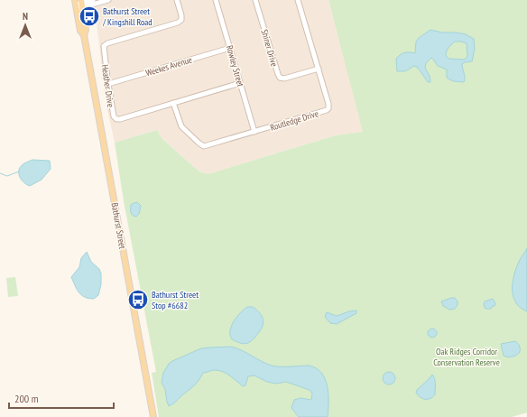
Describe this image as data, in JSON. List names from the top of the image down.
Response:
{
  "streets": {
    "main road": ["Bathurst Street"],
    "street": [
      "Shiner Drive",
      "Weekes Avenue",
      "Rowley Street",
      "Heather Drive",
      "Routledge Drive"
    ]
  },
  "crossings": [
    ["Shiner Drive", "Routledge Drive"],
    ["Weekes Avenue", "Rowley Street"],
    ["Weekes Avenue", "Heather Drive"],
    ["Rowley Street", "Heather Drive"],
    ["Rowley Street", "Routledge Drive"],
    ["Heather Drive", "Routledge Drive"]
  ],
  "parks": ["Oak Ridges Corridor Conservation Reserve"],
  "places": {
    "bus stop": ["Bathurst Street / Kingshill Road", "Bathurst Street Stop #6682"]
  },
  "scale_bar": "200 m",
  "north": "top"
}
